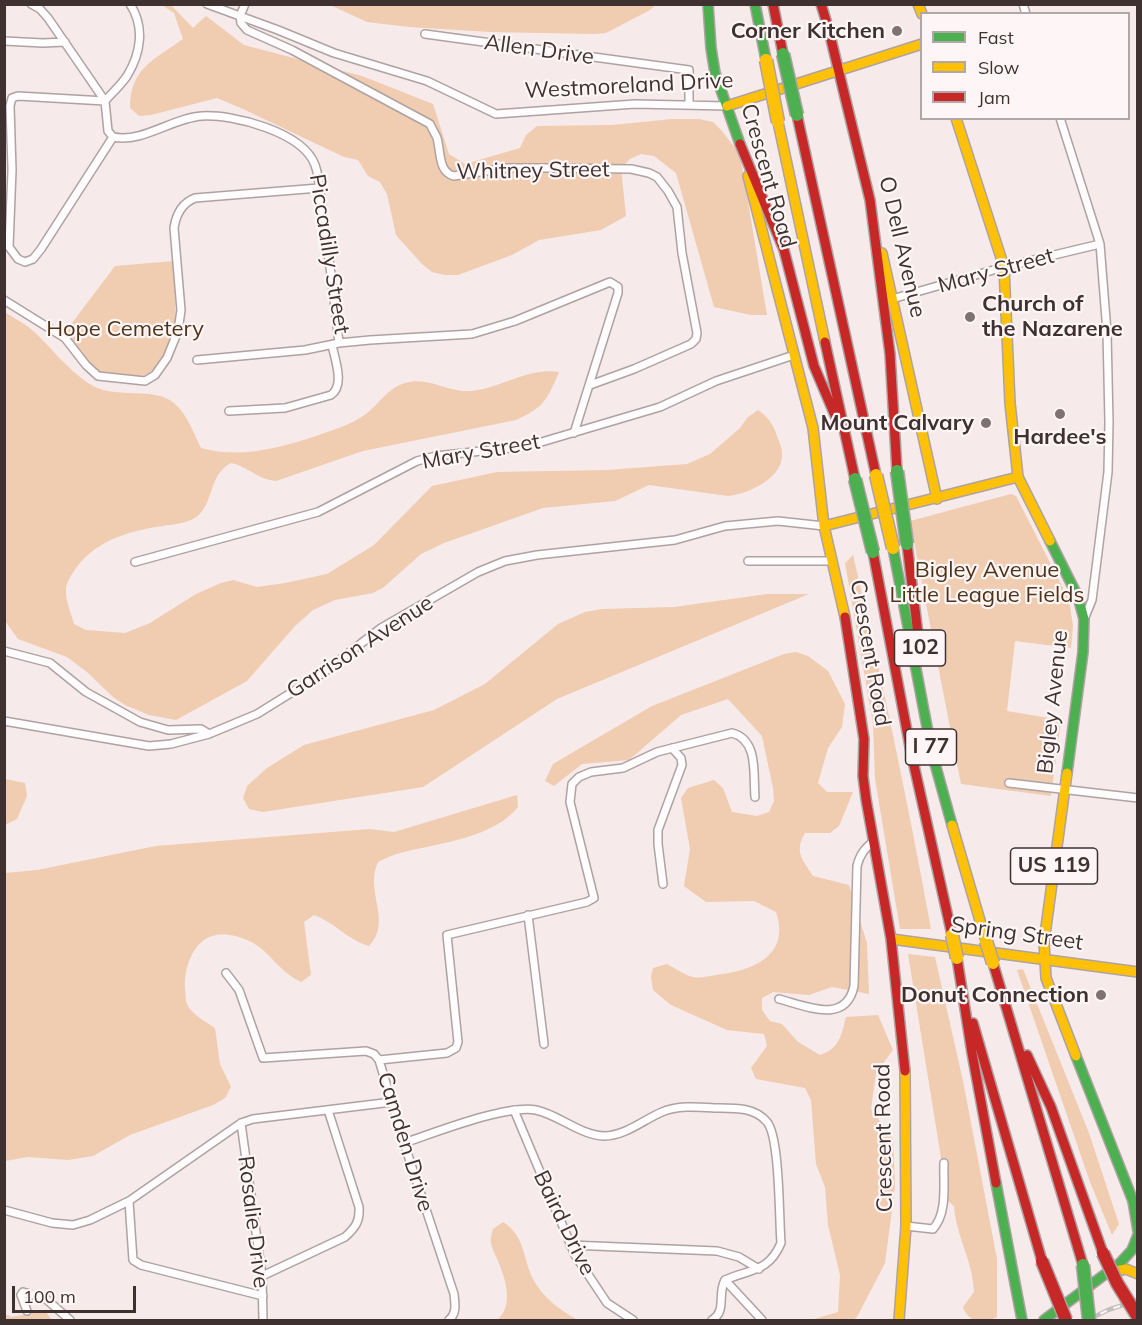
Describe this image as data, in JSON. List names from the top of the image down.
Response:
{
  "streets": {
    "main road": [
      "Westmoreland Drive",
      "Crescent Road",
      "O Dell Avenue",
      "102",
      "Bigley Avenue",
      "I 77",
      "US 119",
      "Spring Street"
    ],
    "street": [
      "Allen Drive",
      "Whitney Street",
      "Piccadilly Street",
      "Mary Street",
      "Garrison Avenue",
      "Camden Drive",
      "Rosalie Drive",
      "Baird Drive"
    ]
  },
  "crossings": [
    ["Allen Drive", "Westmoreland Drive"],
    ["Westmoreland Drive", "Whitney Street"],
    ["Westmoreland Drive", "Crescent Road"],
    ["Westmoreland Drive", "O Dell Avenue"],
    ["Whitney Street", "Piccadilly Street"],
    ["Crescent Road", "Mary Street"],
    ["Crescent Road", "Garrison Avenue"],
    ["Crescent Road", "Spring Street"],
    ["O Dell Avenue", "Mary Street"],
    ["O Dell Avenue", "102"],
    ["Piccadilly Street", "Mary Street"],
    ["Mary Street", "Bigley Avenue"],
    ["102", "I 77"],
    ["Bigley Avenue", "US 119"],
    ["Bigley Avenue", "Spring Street"]
  ],
  "parks": ["Hope Cemetery", "Bigley Avenue Little League Fields"],
  "places": [
    "Corner Kitchen",
    "Church of the Nazarene",
    "Hardee's",
    "Mount Calvary",
    "Donut Connection"
  ],
  "legend": ["Fast", "Slow", "Jam"],
  "scale_bar": "100 m"
}
